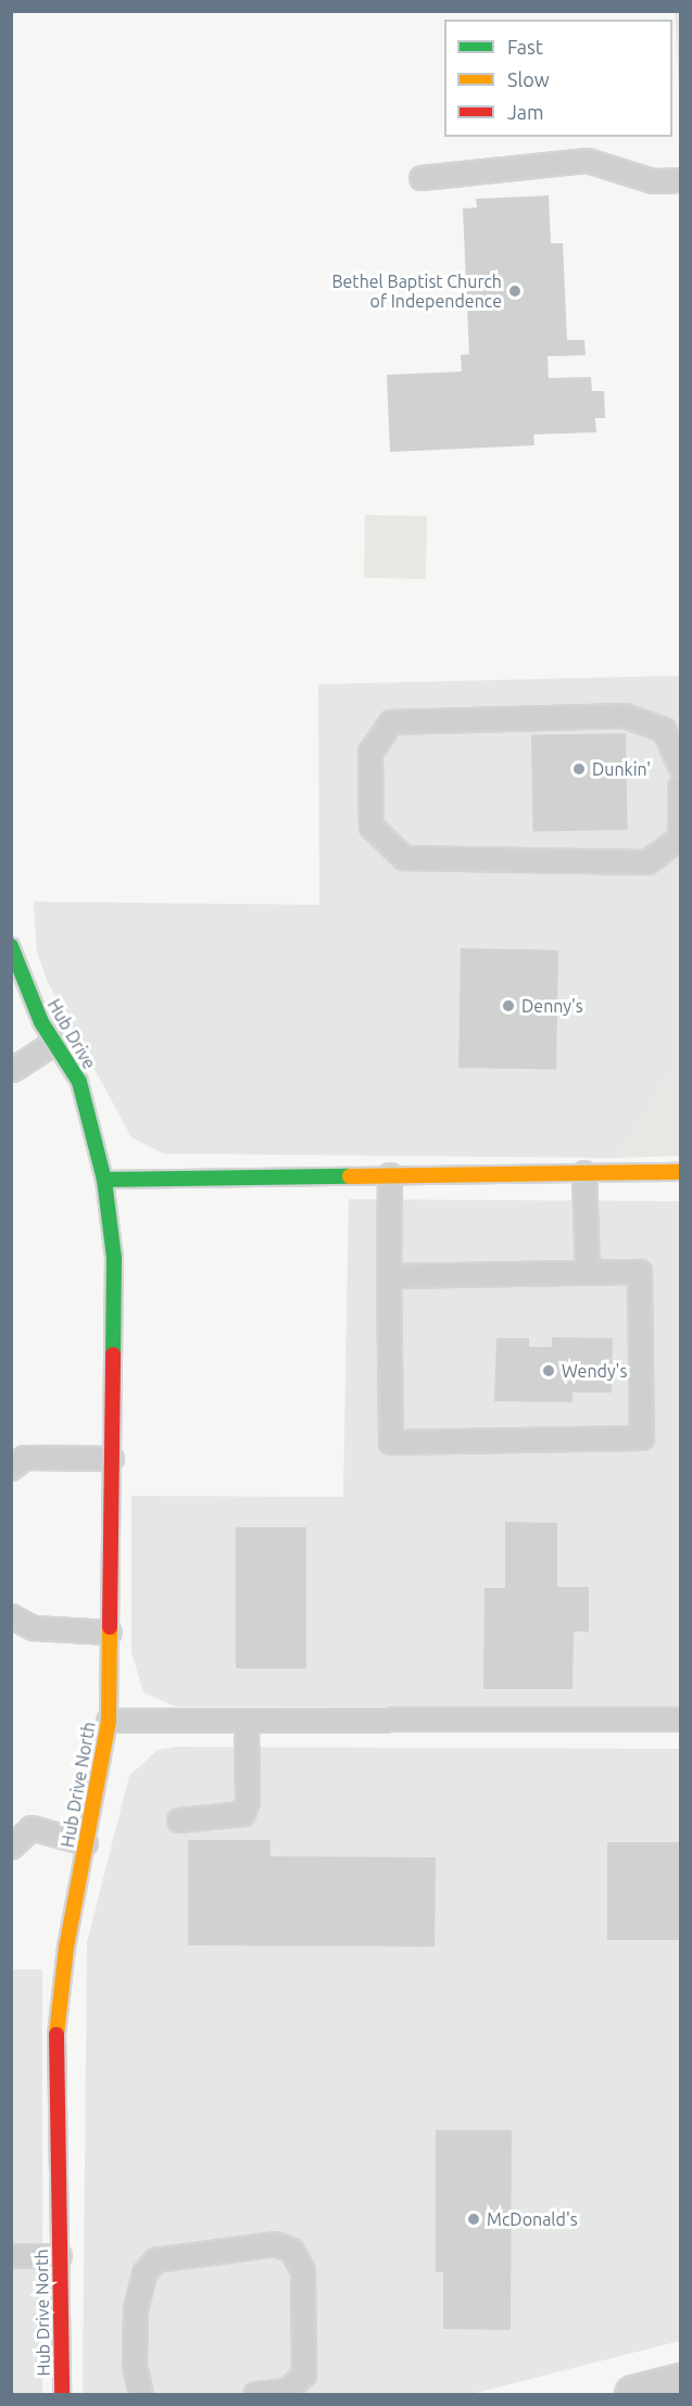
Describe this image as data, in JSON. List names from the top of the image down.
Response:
{
  "streets": {
    "street": ["Hub Drive", "Hub Drive North"]
  },
  "crossings": [
    ["Hub Drive", "Hub Drive North"]
  ],
  "places": [
    "Bethel Baptist Church of Independence",
    "Dunkin'",
    "Denny's",
    "Wendy's",
    "McDonald's"
  ],
  "legend": ["Fast", "Slow", "Jam"]
}
